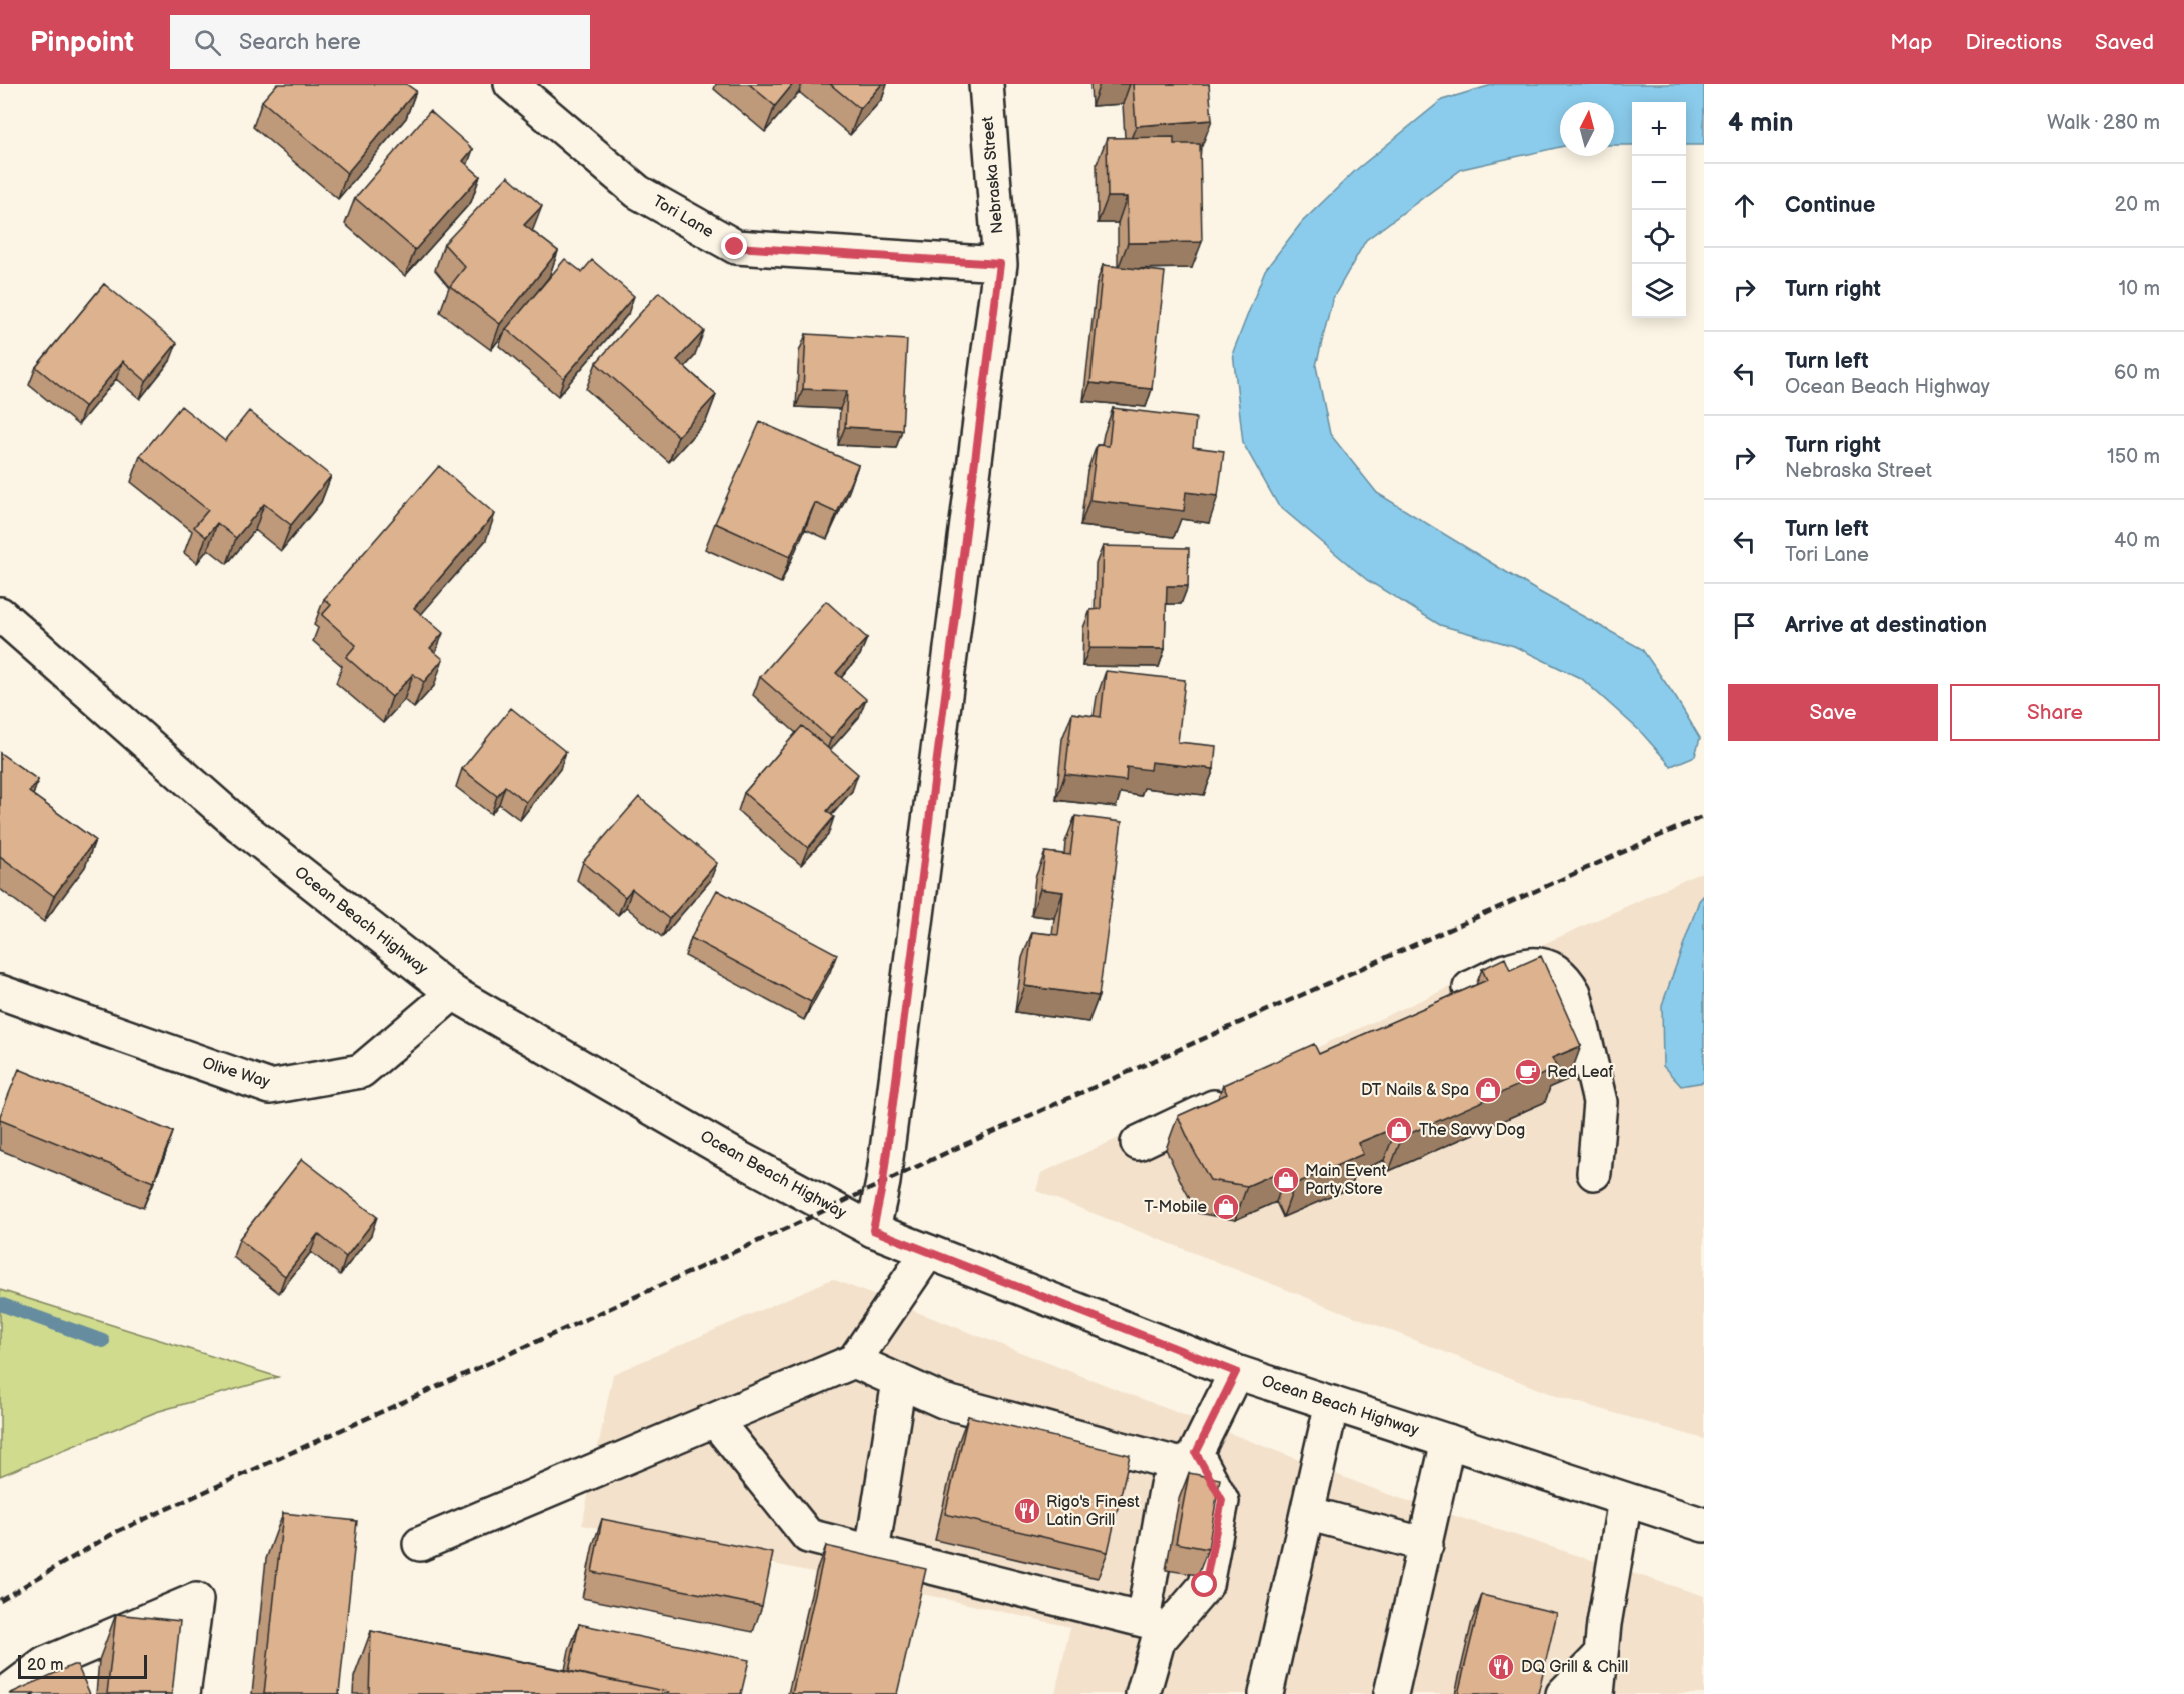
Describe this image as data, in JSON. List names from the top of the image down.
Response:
{
  "streets": {
    "street": [
      "Nebraska Street",
      "Tori Lane",
      "Ocean Beach Highway",
      "Olive Way"
    ]
  },
  "crossings": [
    ["Nebraska Street", "Tori Lane"],
    ["Nebraska Street", "Ocean Beach Highway"],
    ["Ocean Beach Highway", "Olive Way"]
  ],
  "places": {
    "cafe": ["Red Leaf"],
    "shop": [
      "DT Nails & Spa",
      "The Savvy Dog",
      "Main Event Party Store",
      "T-Mobile"
    ],
    "restaurant": ["Rigo's Finest Latin Grill", "DQ Grill & Chill"]
  },
  "scale_bar": "20 m",
  "north": "top",
  "page": {
    "header": "Pinpoint",
    "search": "Search here",
    "nav": ["Map", "Directions", "Saved"],
    "heading": ["4 min", "Walk · 280 m"],
    "map_buttons": ["+", "−"],
    "list": [
      ["Continue", "20 m"],
      ["Turn right", "10 m"],
      ["Turn left", "Ocean Beach Highway", "60 m"],
      ["Turn right", "Nebraska Street", "150 m"],
      ["Turn left", "Tori Lane", "40 m"],
      "Arrive at destination"
    ],
    "buttons": ["Save", "Share"],
    "scale": "20 m"
  }
}
